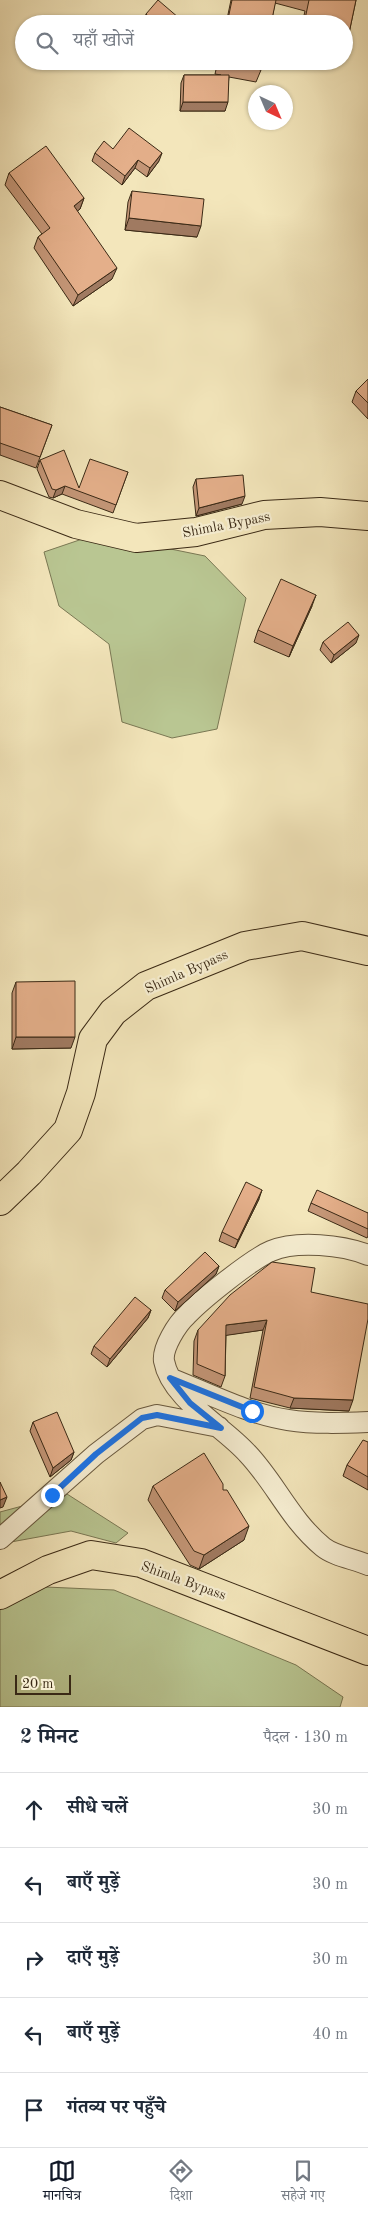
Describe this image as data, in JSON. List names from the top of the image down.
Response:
{
  "streets": {
    "highway": ["Shimla Bypass"]
  },
  "scale_bar": "20 m",
  "north": "bottom right",
  "page": {
    "search": "यहाँ खोजें",
    "scale": "20 m",
    "heading": ["2 मिनट", "पैदल · 130 m"],
    "list": [
      ["सीधे चलें", "30 m"],
      ["बाएँ मुड़ें", "30 m"],
      ["दाएँ मुड़ें", "30 m"],
      ["बाएँ मुड़ें", "40 m"],
      "गंतव्य पर पहुँचे"
    ],
    "nav": ["मानचित्र", "दिशा", "सहेजे गए"]
  }
}
